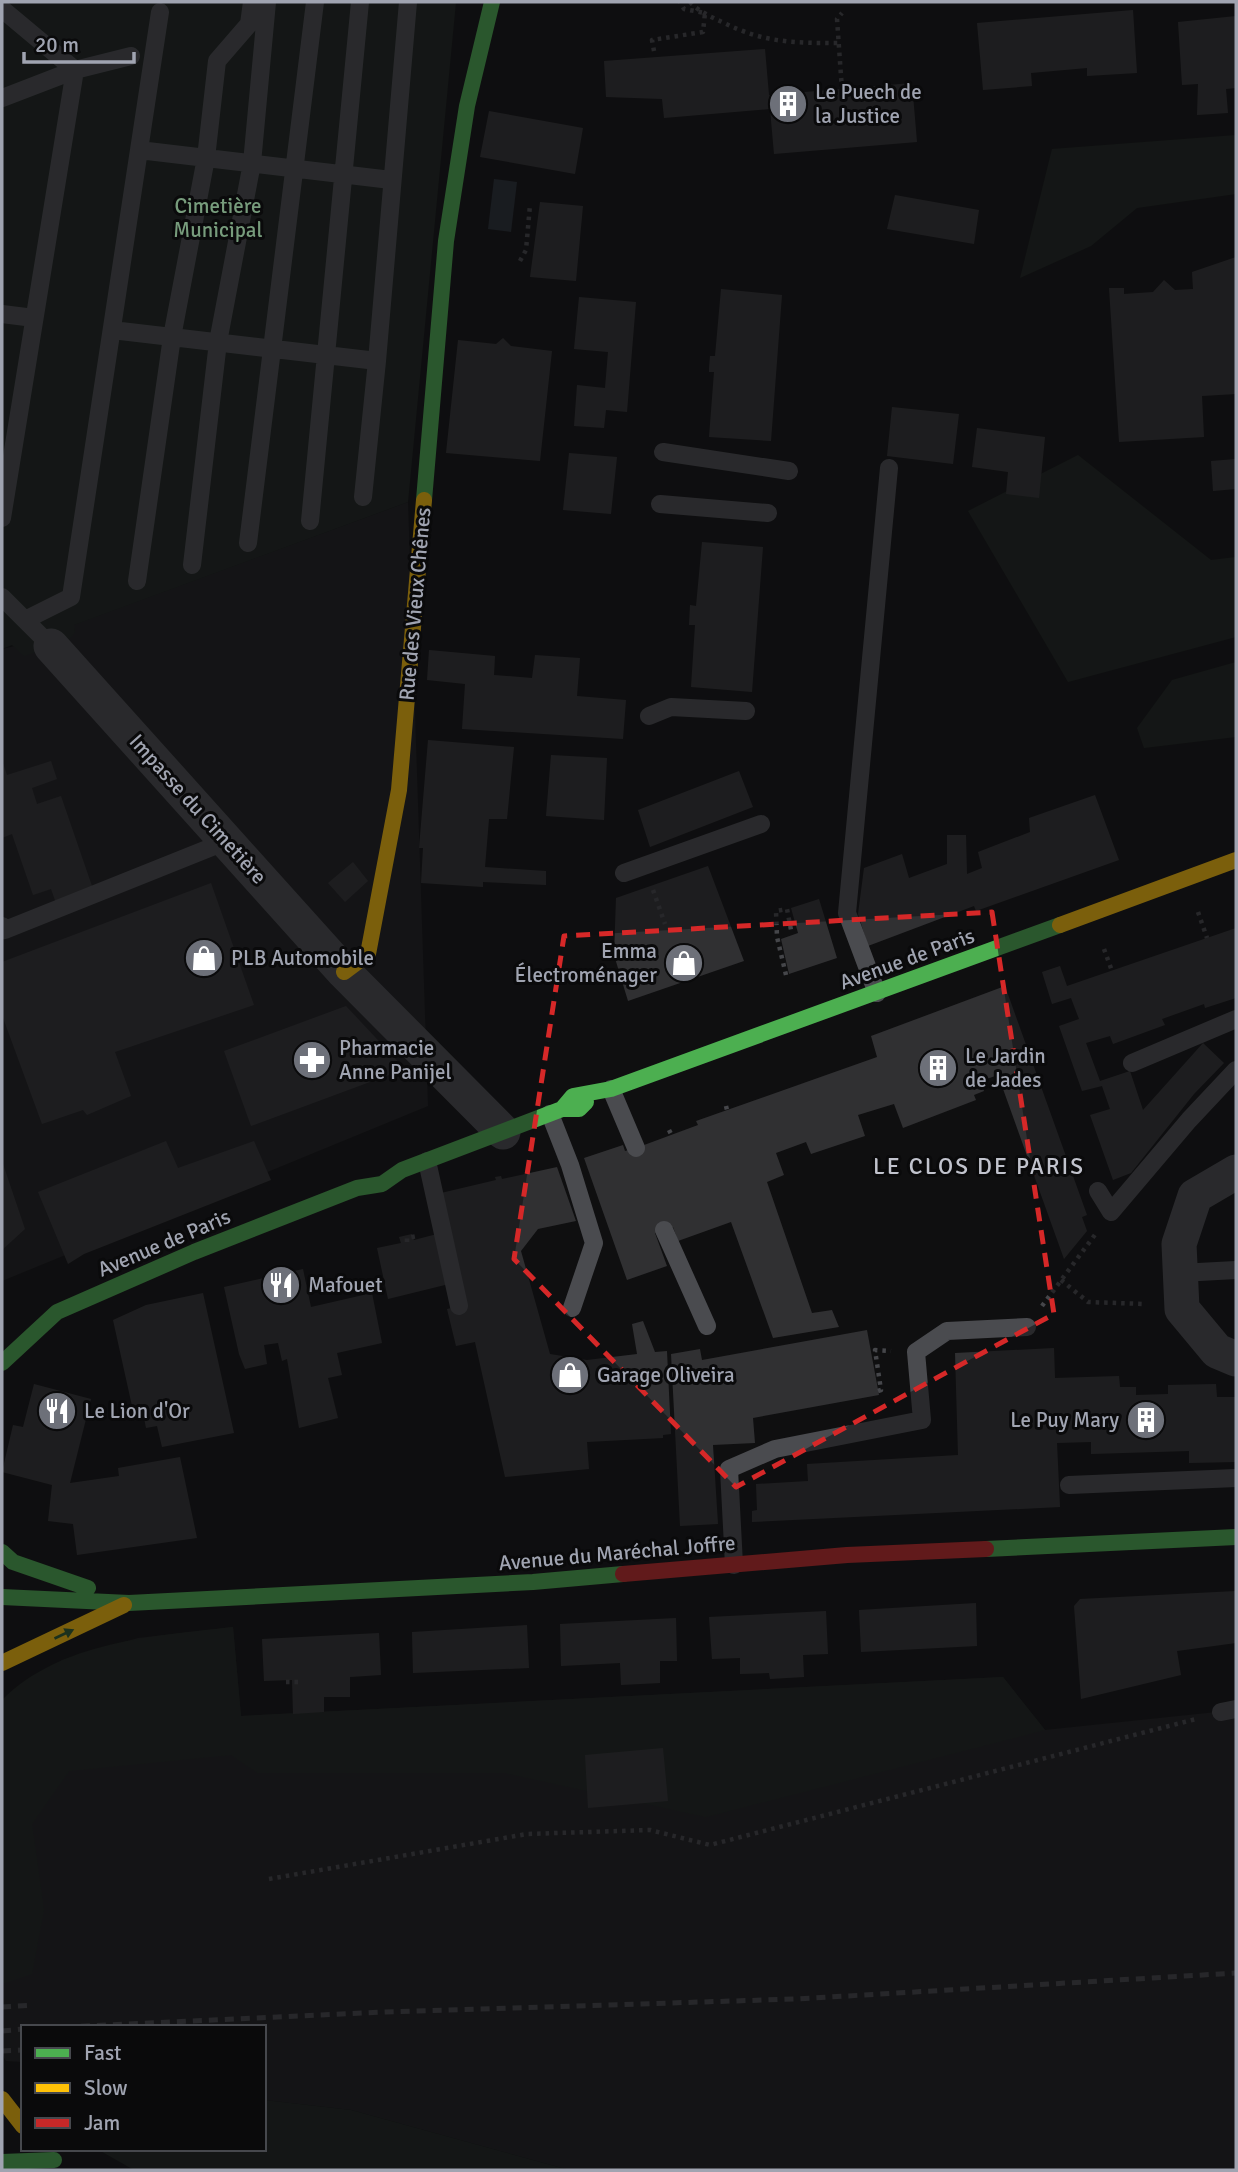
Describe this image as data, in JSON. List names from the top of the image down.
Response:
{
  "streets": {
    "main road": ["Rue des Vieux Chênes", "Avenue de Paris", "Avenue du Maréchal Joffre"],
    "street": ["Impasse du Cimetière"]
  },
  "crossings": [
    ["Rue des Vieux Chênes", "Impasse du Cimetière"]
  ],
  "districts": ["LE CLOS DE PARIS"],
  "parks": ["Cimetière Municipal"],
  "places": {
    "building": ["Le Puech de la Justice", "Le Jardin de Jades", "Le Puy Mary"],
    "shop": ["PLB Automobile", "Emma Électroménager", "Garage Oliveira"],
    "pharmacy": ["Pharmacie Anne Panijel"],
    "restaurant": ["Mafouet", "Le Lion d'Or"]
  },
  "legend": ["Fast", "Slow", "Jam"],
  "scale_bar": "20 m"
}
